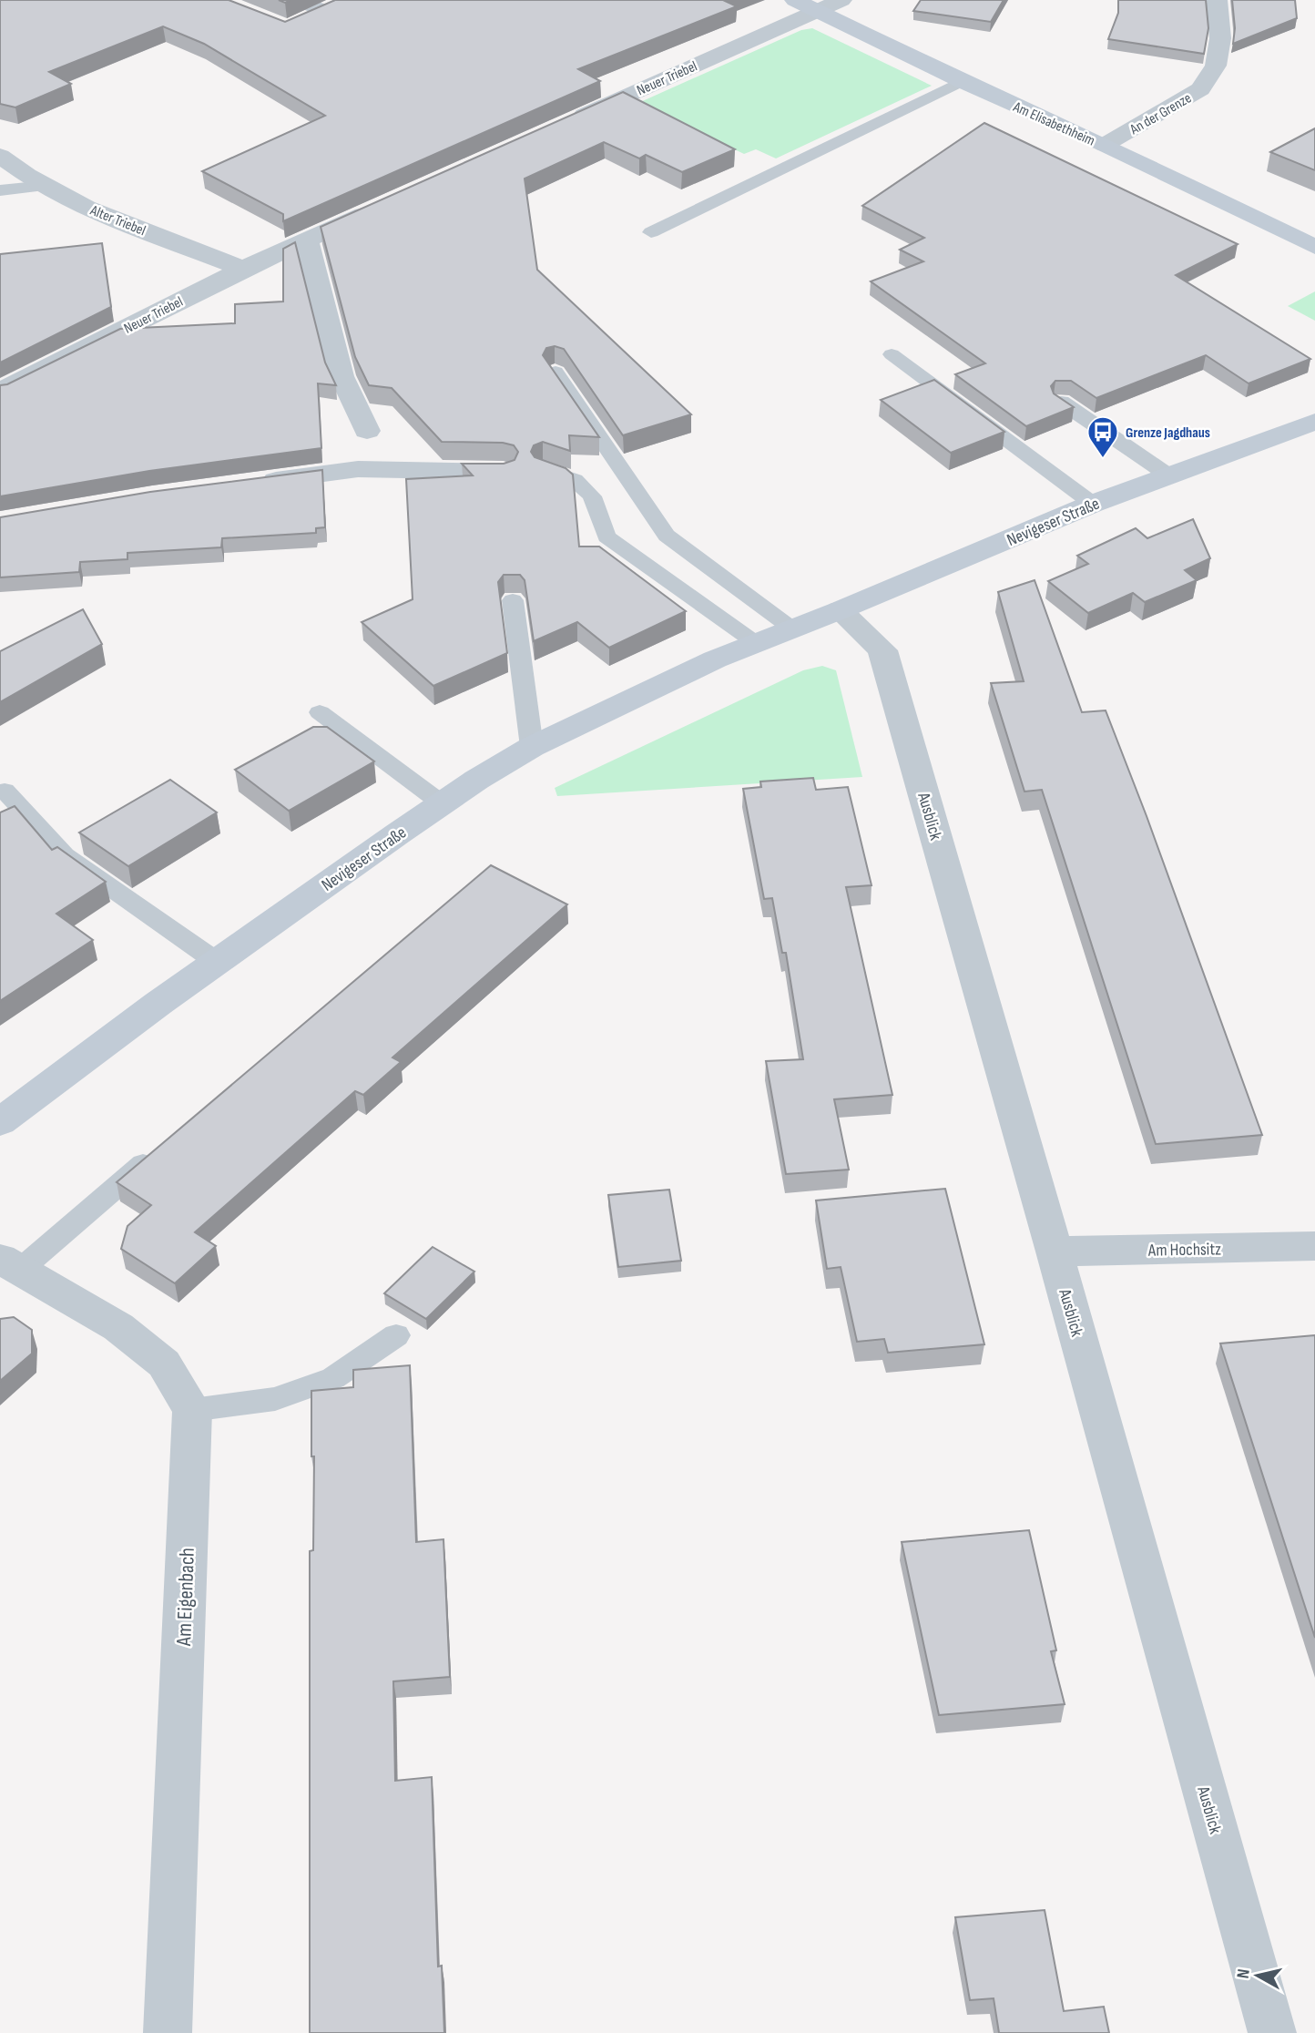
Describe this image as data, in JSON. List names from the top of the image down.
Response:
{
  "streets": {
    "main road": ["Am Elisabethheim", "Nevigeser Straße"],
    "street": [
      "Neuer Triebel",
      "An der Grenze",
      "Alter Triebel",
      "Ausblick",
      "Am Hochsitz",
      "Am Eigenbach"
    ]
  },
  "crossings": [
    ["Neuer Triebel", "Am Elisabethheim"],
    ["Neuer Triebel", "Alter Triebel"],
    ["An der Grenze", "Am Elisabethheim"],
    ["Nevigeser Straße", "Ausblick"],
    ["Ausblick", "Am Hochsitz"]
  ],
  "places": {
    "bus stop": ["Grenze Jagdhaus"]
  },
  "north": "left"
}
